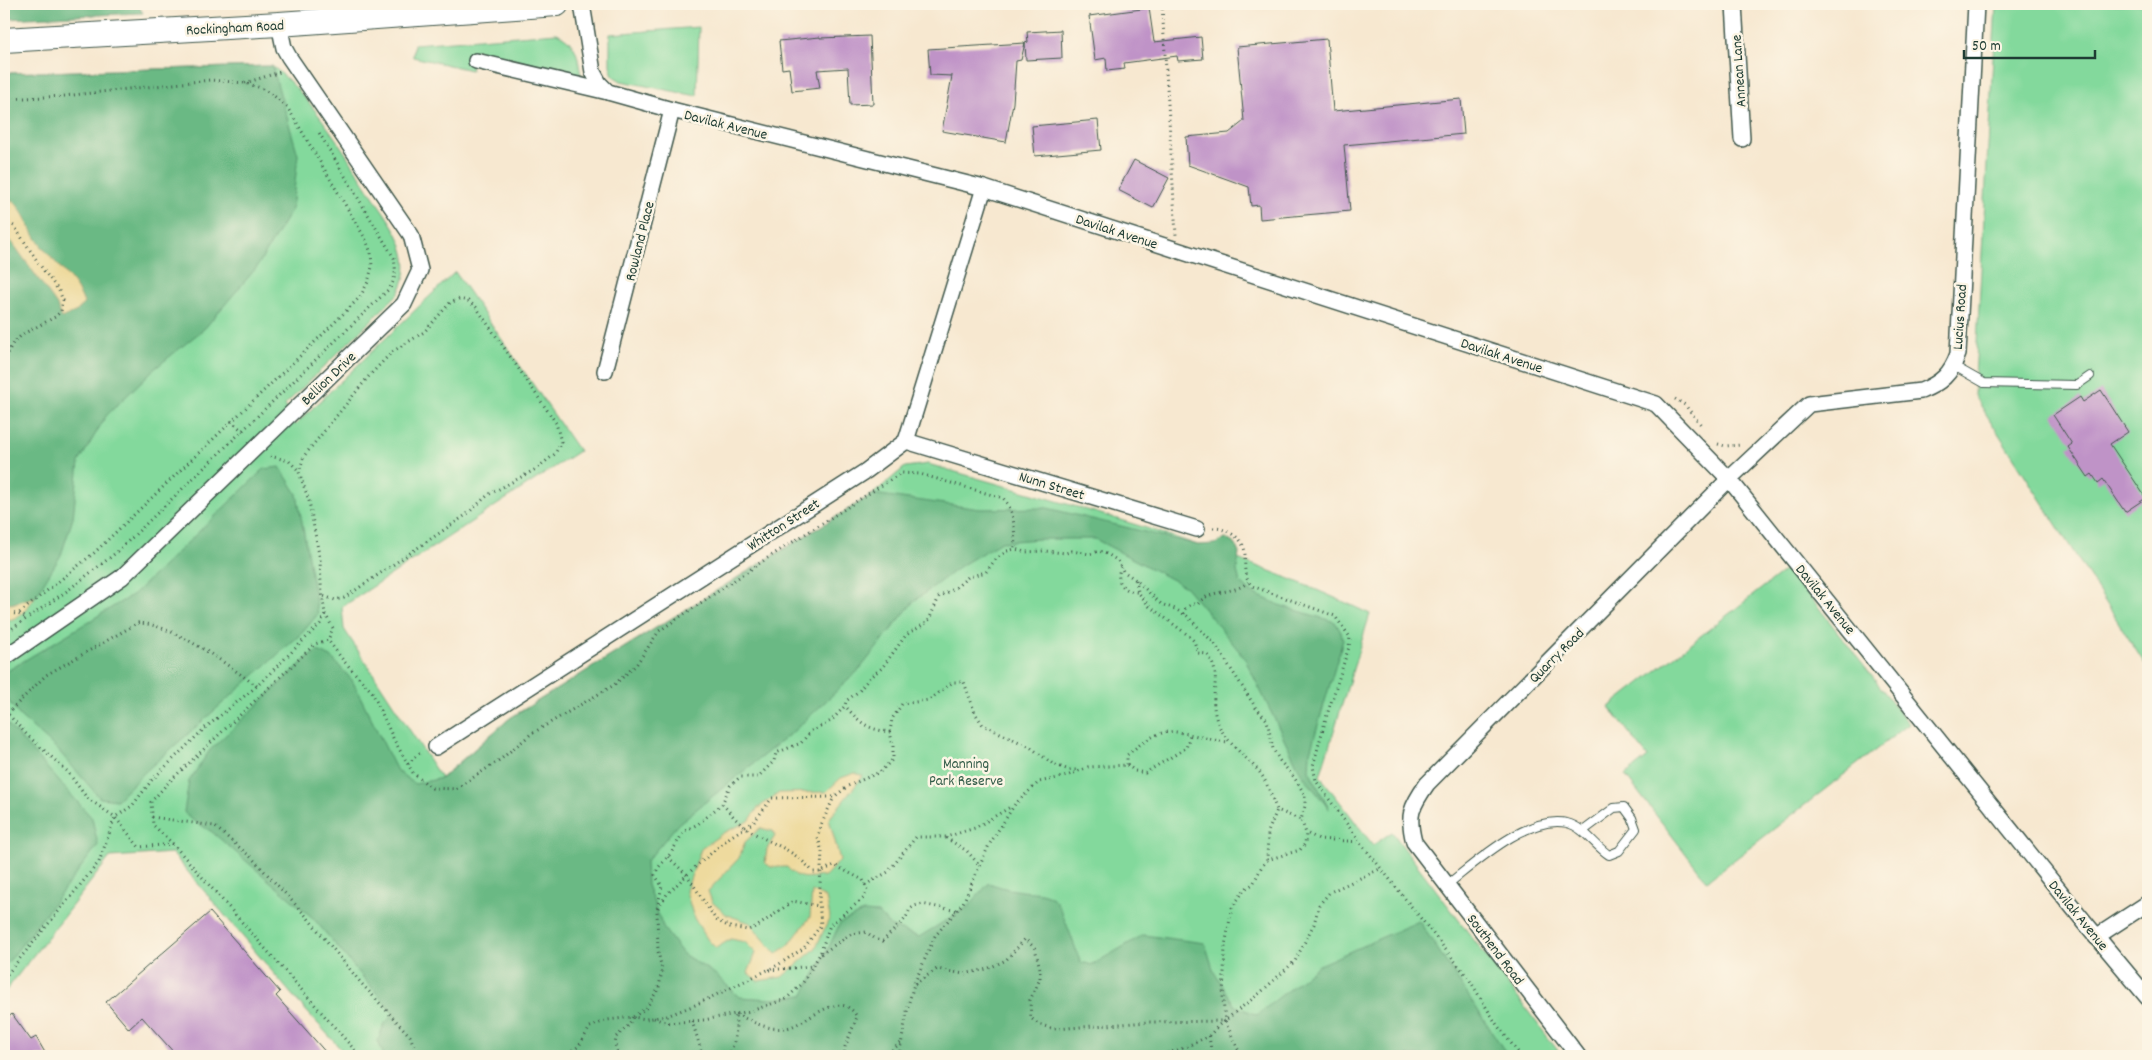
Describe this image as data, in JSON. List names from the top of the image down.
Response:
{
  "streets": {
    "main road": ["Rockingham Road"],
    "street": [
      "Annean Lane",
      "Davilak Avenue",
      "Rowland Place",
      "Lucius Road",
      "Bellion Drive",
      "Nunn Street",
      "Whitton Street",
      "Quarry Road",
      "Southend Road"
    ]
  },
  "crossings": [
    ["Rockingham Road", "Bellion Drive"],
    ["Davilak Avenue", "Rowland Place"],
    ["Davilak Avenue", "Lucius Road"],
    ["Davilak Avenue", "Quarry Road"],
    ["Lucius Road", "Quarry Road"],
    ["Nunn Street", "Whitton Street"],
    ["Quarry Road", "Southend Road"]
  ],
  "parks": ["Manning Park Reserve"],
  "scale_bar": "50 m"
}
